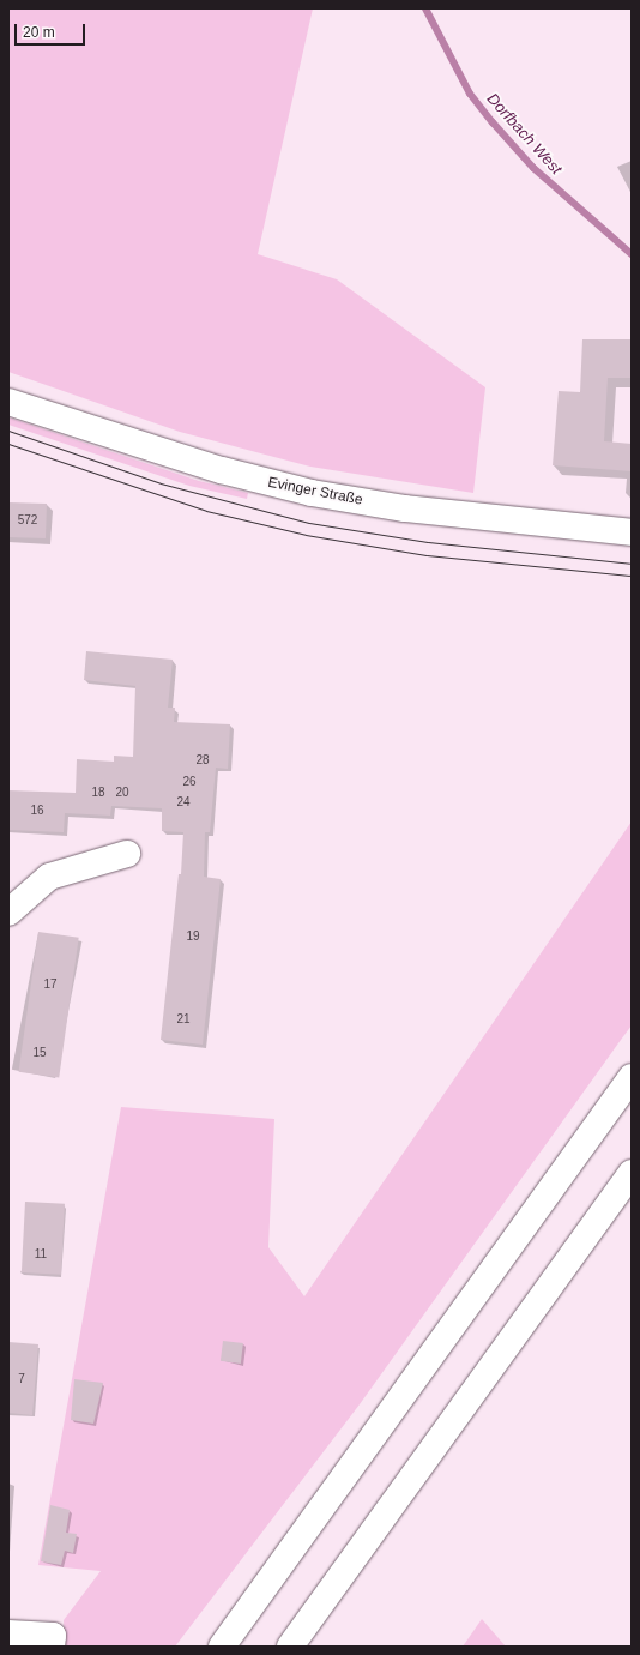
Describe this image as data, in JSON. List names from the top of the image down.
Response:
{
  "streets": {
    "main road": ["Evinger Straße"]
  },
  "water": ["Dorfbach West"],
  "house_numbers": [
    "572",
    "28",
    "26",
    "18",
    "20",
    "24",
    "16",
    "19",
    "17",
    "21",
    "15",
    "11",
    "7"
  ],
  "scale_bar": "20 m"
}
